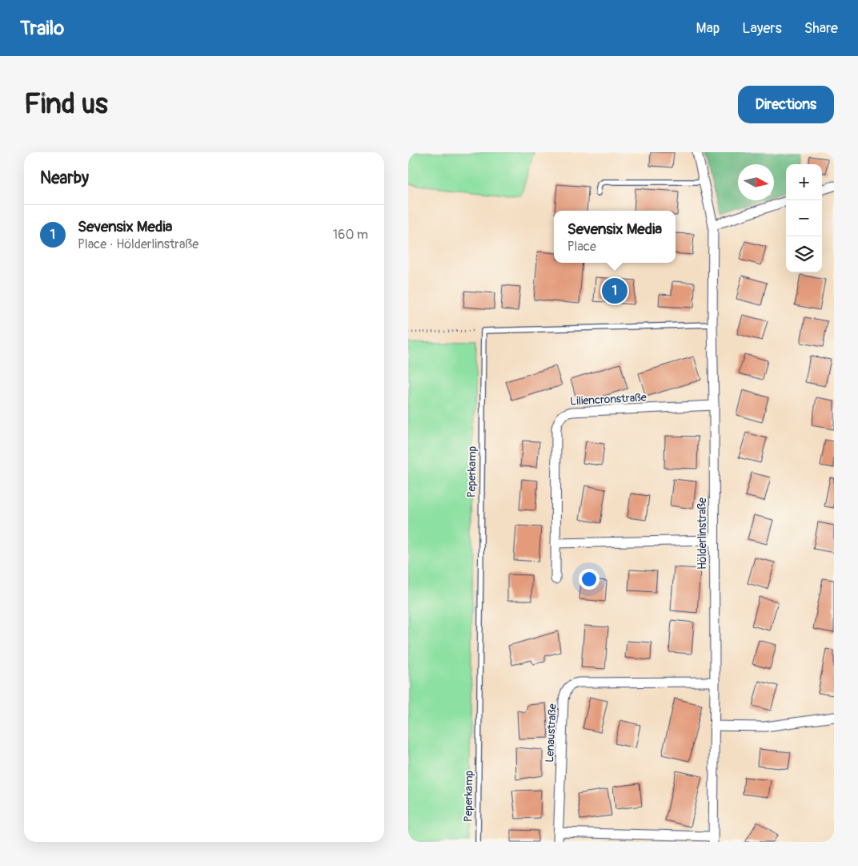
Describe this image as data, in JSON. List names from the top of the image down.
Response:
{
  "streets": {
    "street": ["Liliencronstraße", "Hölderlinstraße", "Lenaustraße"],
    "lane": ["Peperkamp"]
  },
  "crossings": [
    ["Liliencronstraße", "Hölderlinstraße"],
    ["Hölderlinstraße", "Lenaustraße"]
  ],
  "north": "right",
  "page": {
    "header": "Trailo",
    "nav": ["Map", "Layers", "Share"],
    "buttons": "Directions",
    "title": "Find us",
    "heading": "Nearby",
    "map_buttons": ["+", "−"],
    "list": [
      {
        "mark": "1",
        "name": "Sevensix Media",
        "note": "Place · Hölderlinstraße",
        "value": "160 m"
      }
    ],
    "popup": ["Sevensix Media", "Place"],
    "pins": "1"
  }
}
